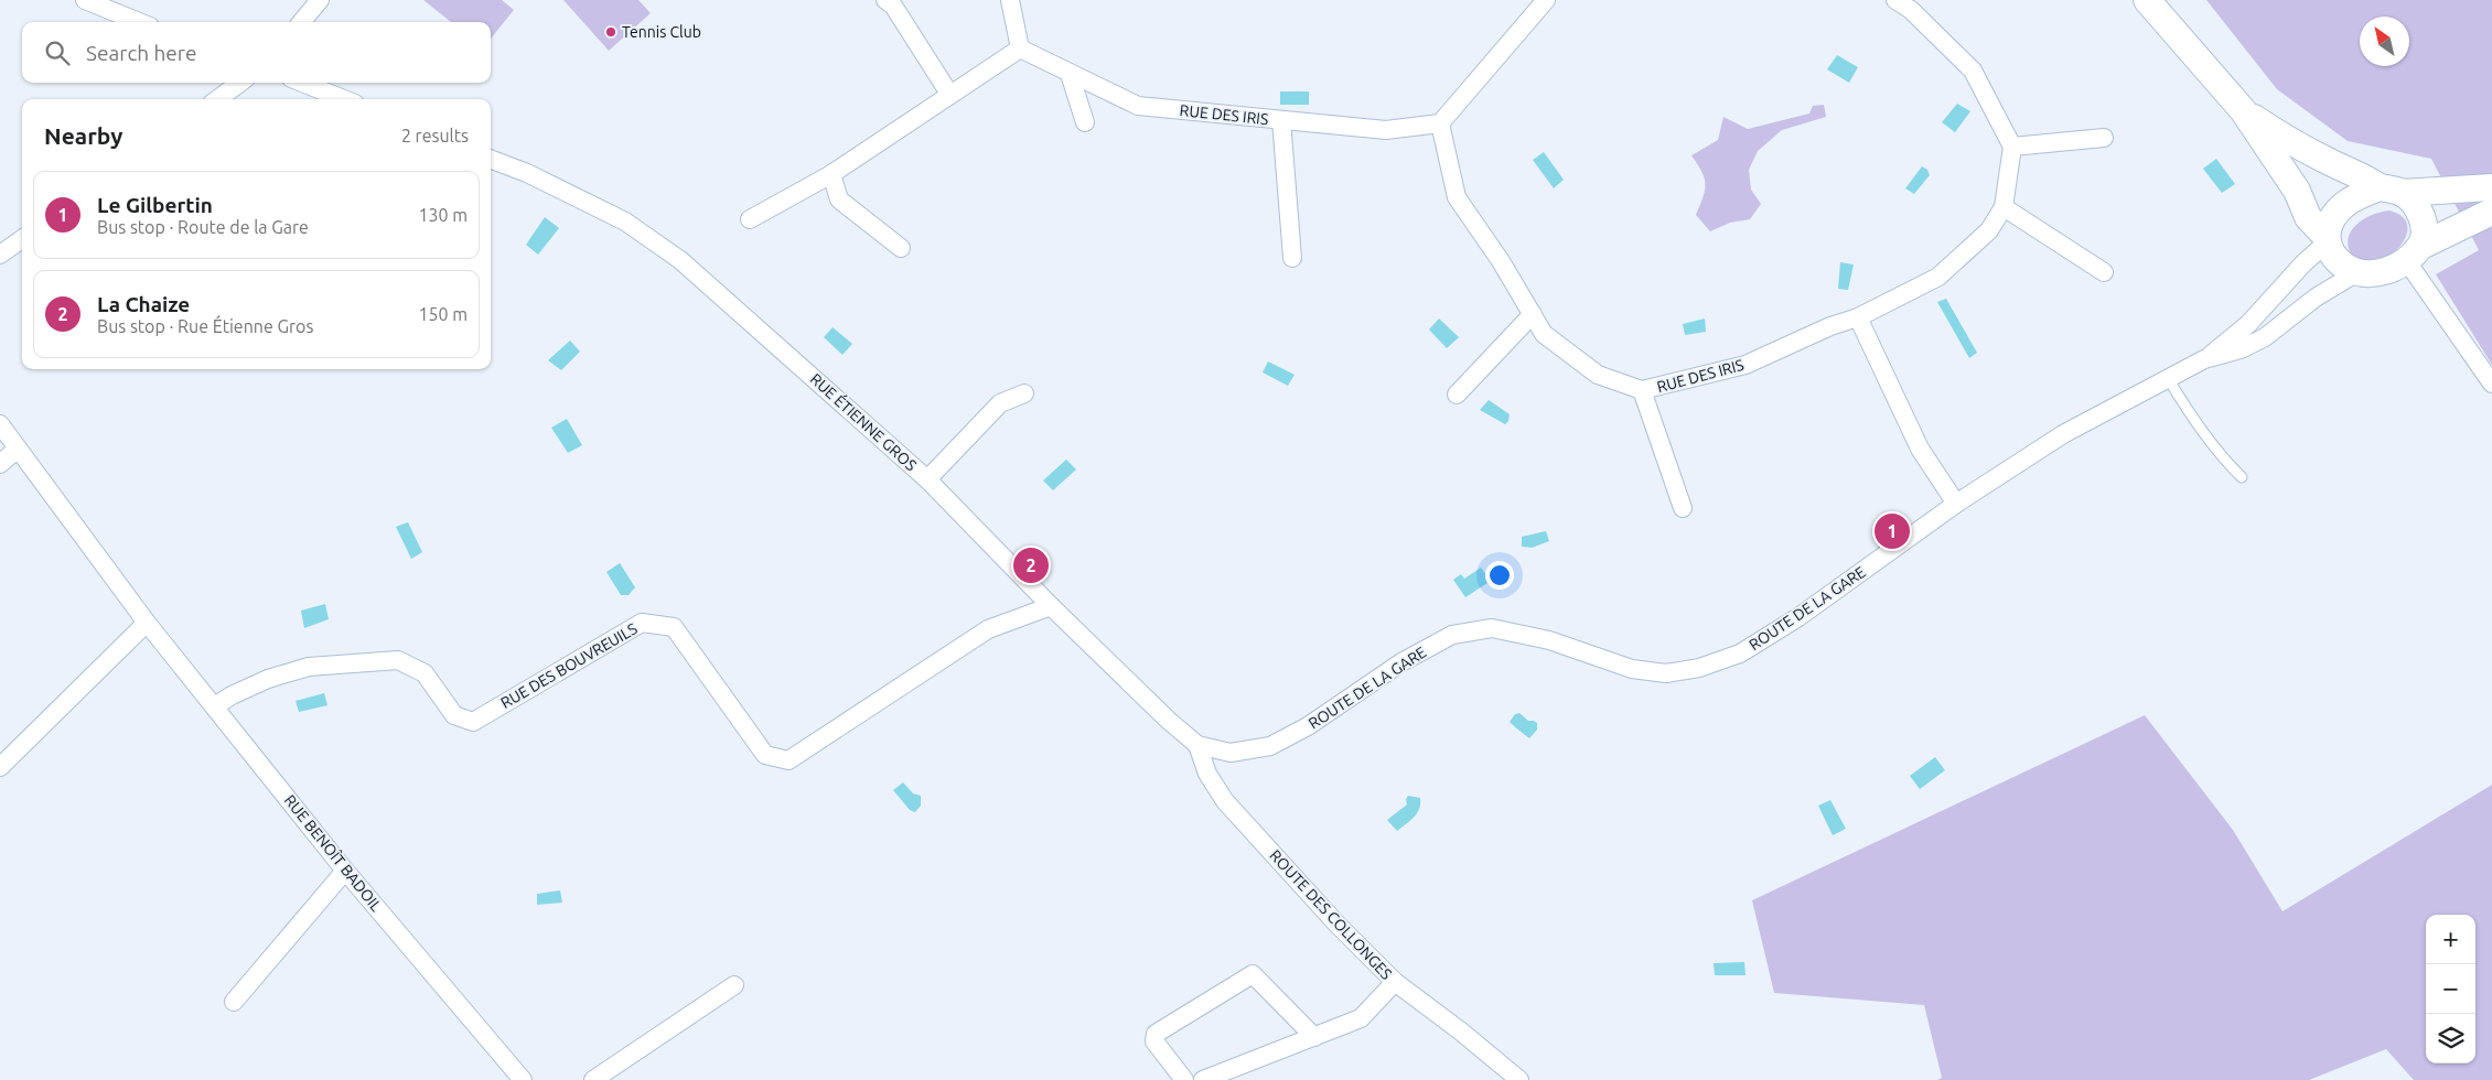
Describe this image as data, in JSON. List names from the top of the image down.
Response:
{
  "streets": {
    "main road": ["ROUTE DE LA GARE"],
    "street": [
      "RUE DES IRIS",
      "RUE ÉTIENNE GROS",
      "RUE DES BOUVREUILS",
      "RUE BENOÎT BADOIL",
      "ROUTE DES COLLONGES"
    ]
  },
  "crossings": [
    ["RUE ÉTIENNE GROS", "ROUTE DE LA GARE"],
    ["RUE ÉTIENNE GROS", "RUE DES BOUVREUILS"],
    ["RUE ÉTIENNE GROS", "ROUTE DES COLLONGES"],
    ["ROUTE DE LA GARE", "ROUTE DES COLLONGES"],
    ["RUE DES BOUVREUILS", "RUE BENOÎT BADOIL"]
  ],
  "places": ["Tennis Club"],
  "north": "top left",
  "page": {
    "search": "Search here",
    "heading": ["Nearby", "2 results"],
    "list": [
      {
        "mark": "1",
        "name": "Le Gilbertin",
        "note": "Bus stop · Route de la Gare",
        "value": "130 m"
      },
      {
        "mark": "2",
        "name": "La Chaize",
        "note": "Bus stop · Rue Étienne Gros",
        "value": "150 m"
      }
    ],
    "pins": ["1", "2"],
    "map_buttons": ["+", "−"]
  }
}
